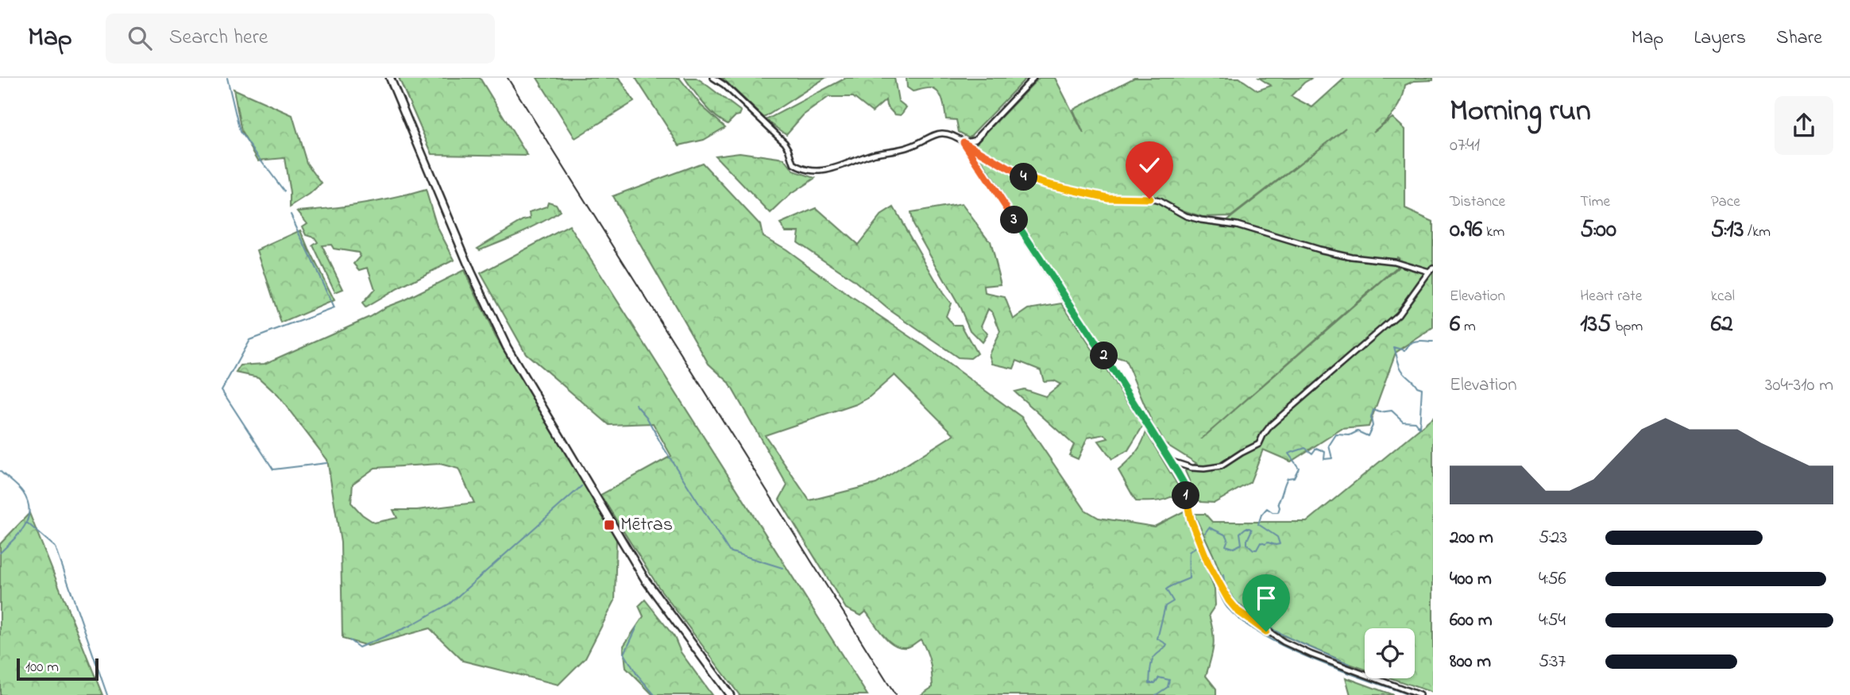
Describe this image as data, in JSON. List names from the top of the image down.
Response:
{
  "places": {
    "transit": ["Mētras"]
  },
  "scale_bar": "100 m",
  "page": {
    "header": "Map",
    "search": "Search here",
    "nav": ["Map", "Layers", "Share"],
    "heading": ["Morning run", "07:41"],
    "pins": [
      "4",
      "3",
      "2",
      "1"
    ],
    "stats": [
      ["Distance", "0.96 km"],
      ["Time", "5:00"],
      ["Pace", "5:13 /km"],
      ["Elevation", "6 m"],
      ["Heart rate", "135 bpm"],
      ["kcal", "62"]
    ],
    "chart": ["Elevation", "304–310 m"],
    "list": [
      {
        "name": "200 m",
        "note": "5:23"
      },
      {
        "name": "400 m",
        "note": "4:56"
      },
      {
        "name": "600 m",
        "note": "4:54"
      },
      {
        "name": "800 m",
        "note": "5:37"
      }
    ],
    "scale": "100 m"
  }
}
